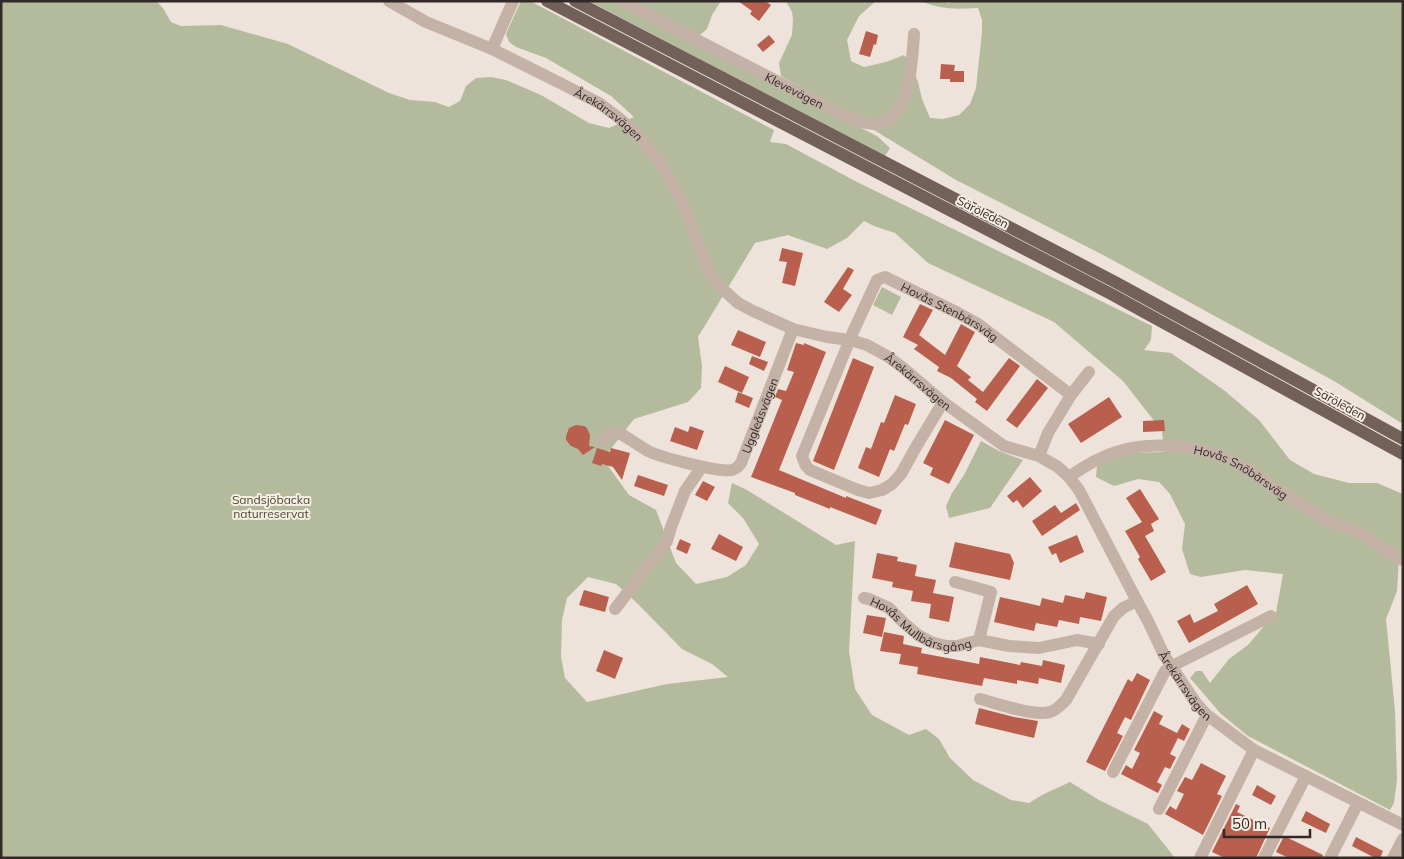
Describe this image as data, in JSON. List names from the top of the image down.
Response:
{
  "streets": {
    "main road": ["Säröleden"],
    "street": [
      "Klevevägen",
      "Årekärrsvägen",
      "Hovås Stenbärsväg",
      "Uggleåsvägen",
      "Hovås Snöbärsväg",
      "Hovås Mullbärsgång"
    ]
  },
  "crossings": [
    ["Årekärrsvägen", "Hovås Stenbärsväg"],
    ["Årekärrsvägen", "Uggleåsvägen"],
    ["Årekärrsvägen", "Hovås Snöbärsväg"]
  ],
  "parks": ["Sandsjöbacka naturreservat"],
  "scale_bar": "50 m"
}
